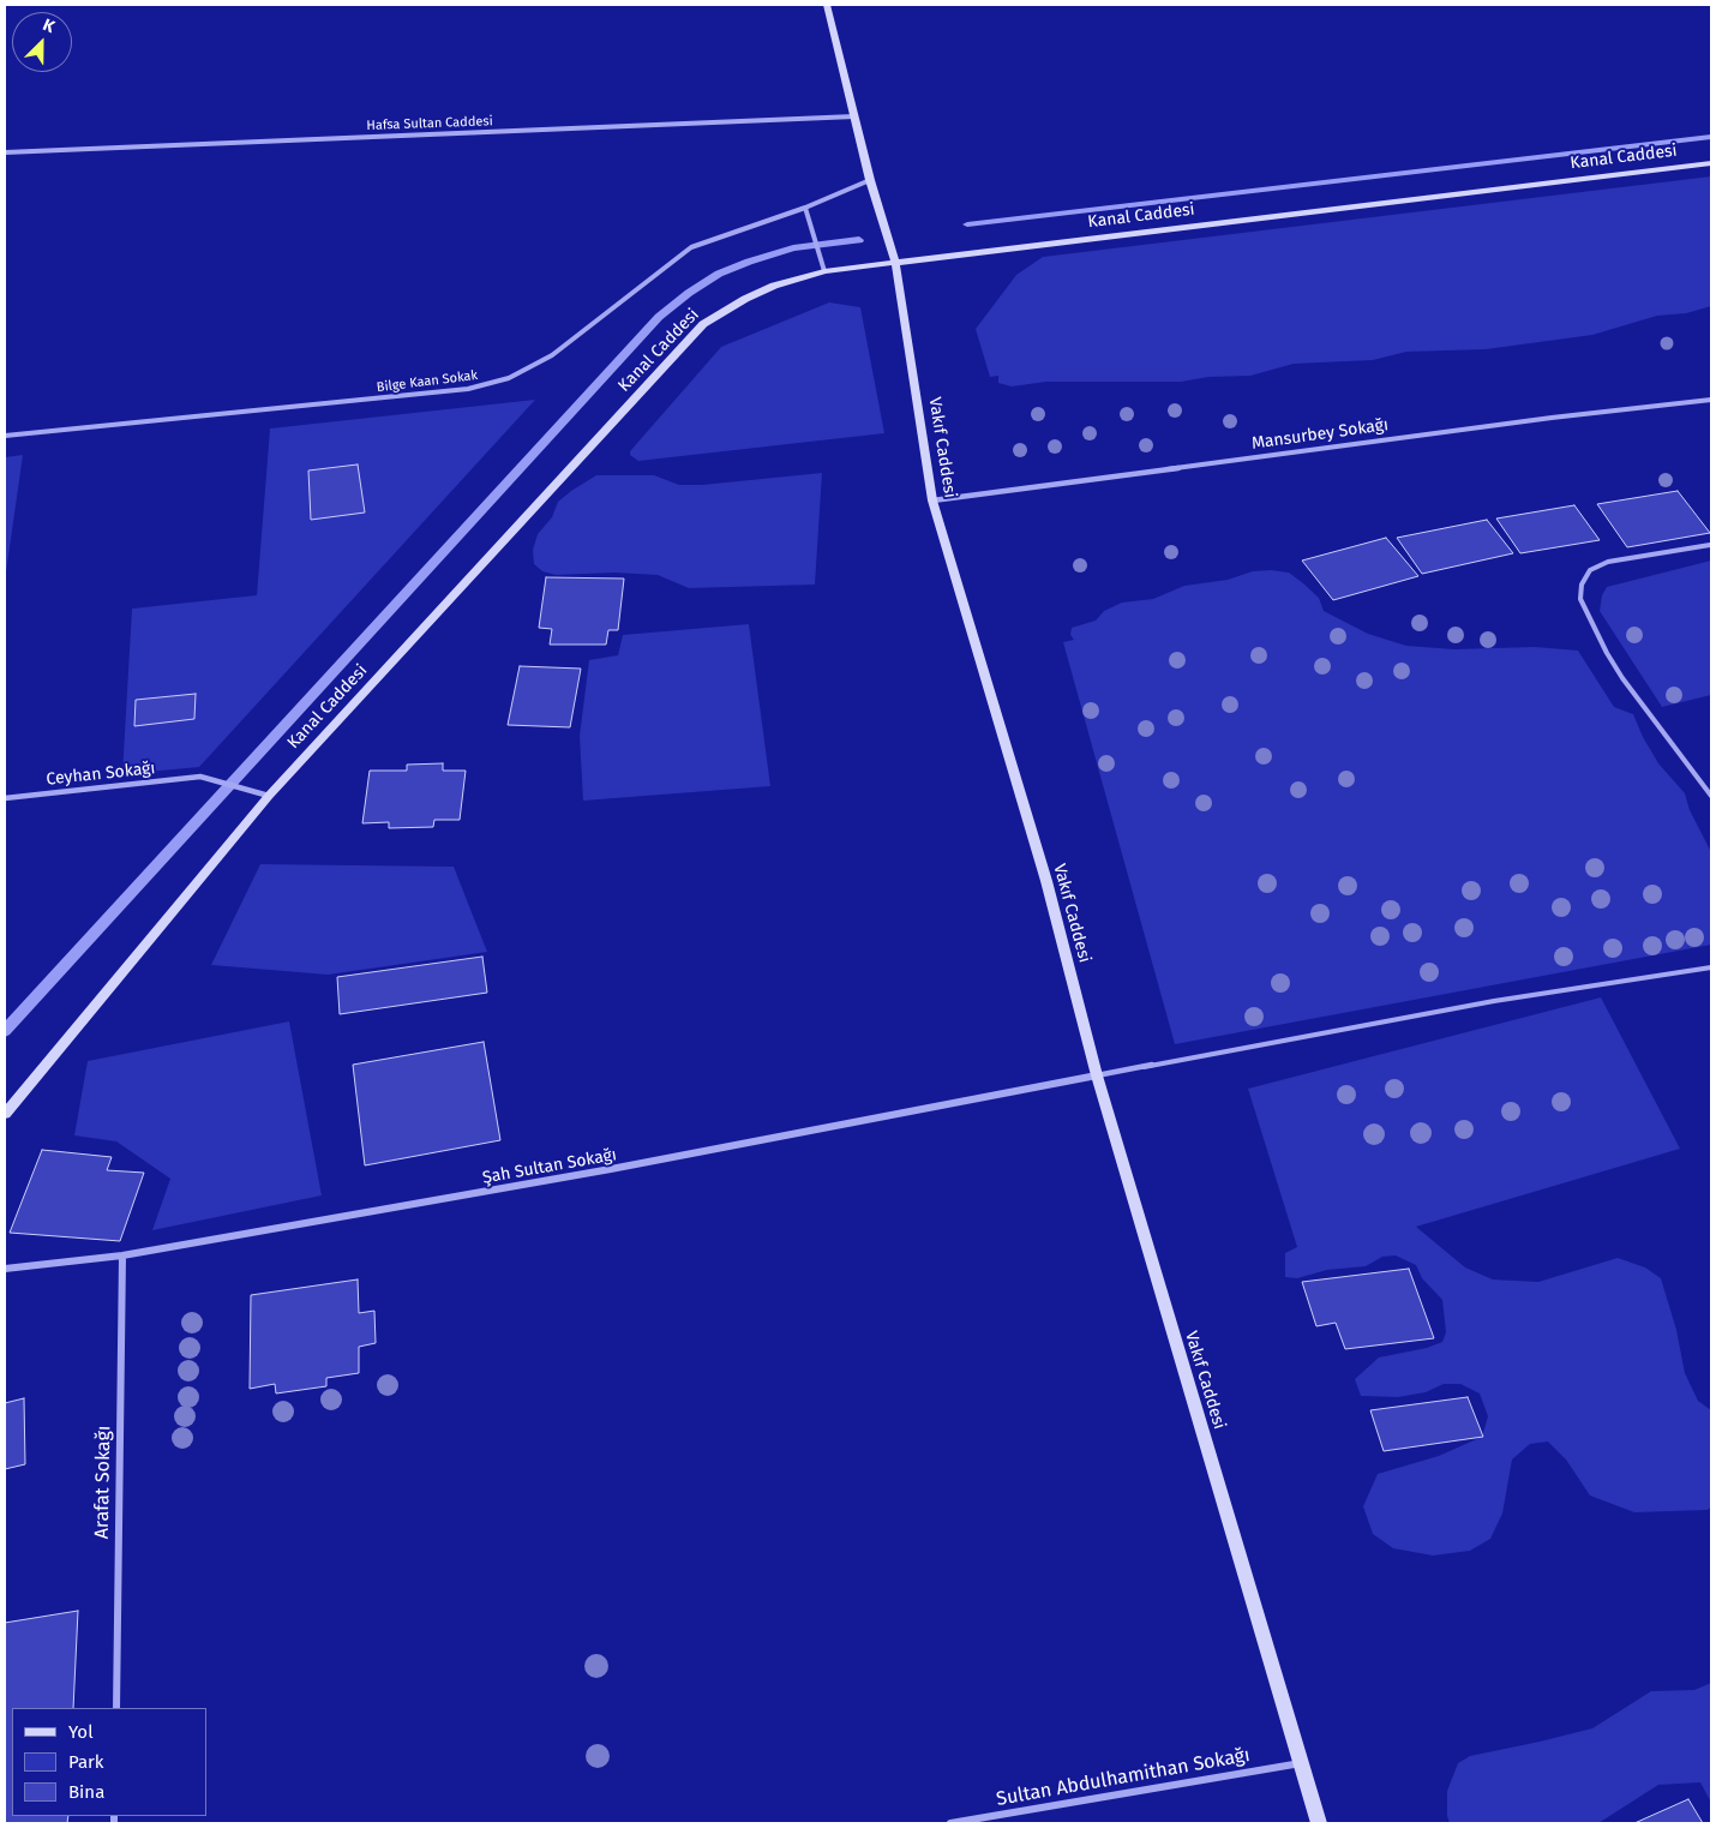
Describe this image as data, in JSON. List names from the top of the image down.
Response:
{
  "streets": {
    "street": [
      "Hafsa Sultan Caddesi",
      "Kanal Caddesi",
      "Bilge Kaan Sokak",
      "Mansurbey Sokağı",
      "Vakıf Caddesi",
      "Ceyhan Sokağı",
      "Şah Sultan Sokağı",
      "Arafat Sokağı",
      "Sultan Abdulhamithan Sokağı"
    ]
  },
  "crossings": [
    ["Hafsa Sultan Caddesi", "Vakıf Caddesi"],
    ["Kanal Caddesi", "Vakıf Caddesi"],
    ["Kanal Caddesi", "Ceyhan Sokağı"],
    ["Bilge Kaan Sokak", "Vakıf Caddesi"],
    ["Mansurbey Sokağı", "Vakıf Caddesi"],
    ["Vakıf Caddesi", "Şah Sultan Sokağı"],
    ["Vakıf Caddesi", "Sultan Abdulhamithan Sokağı"],
    ["Şah Sultan Sokağı", "Arafat Sokağı"]
  ],
  "legend": ["Yol", "Park", "Bina"],
  "north": "top right"
}
